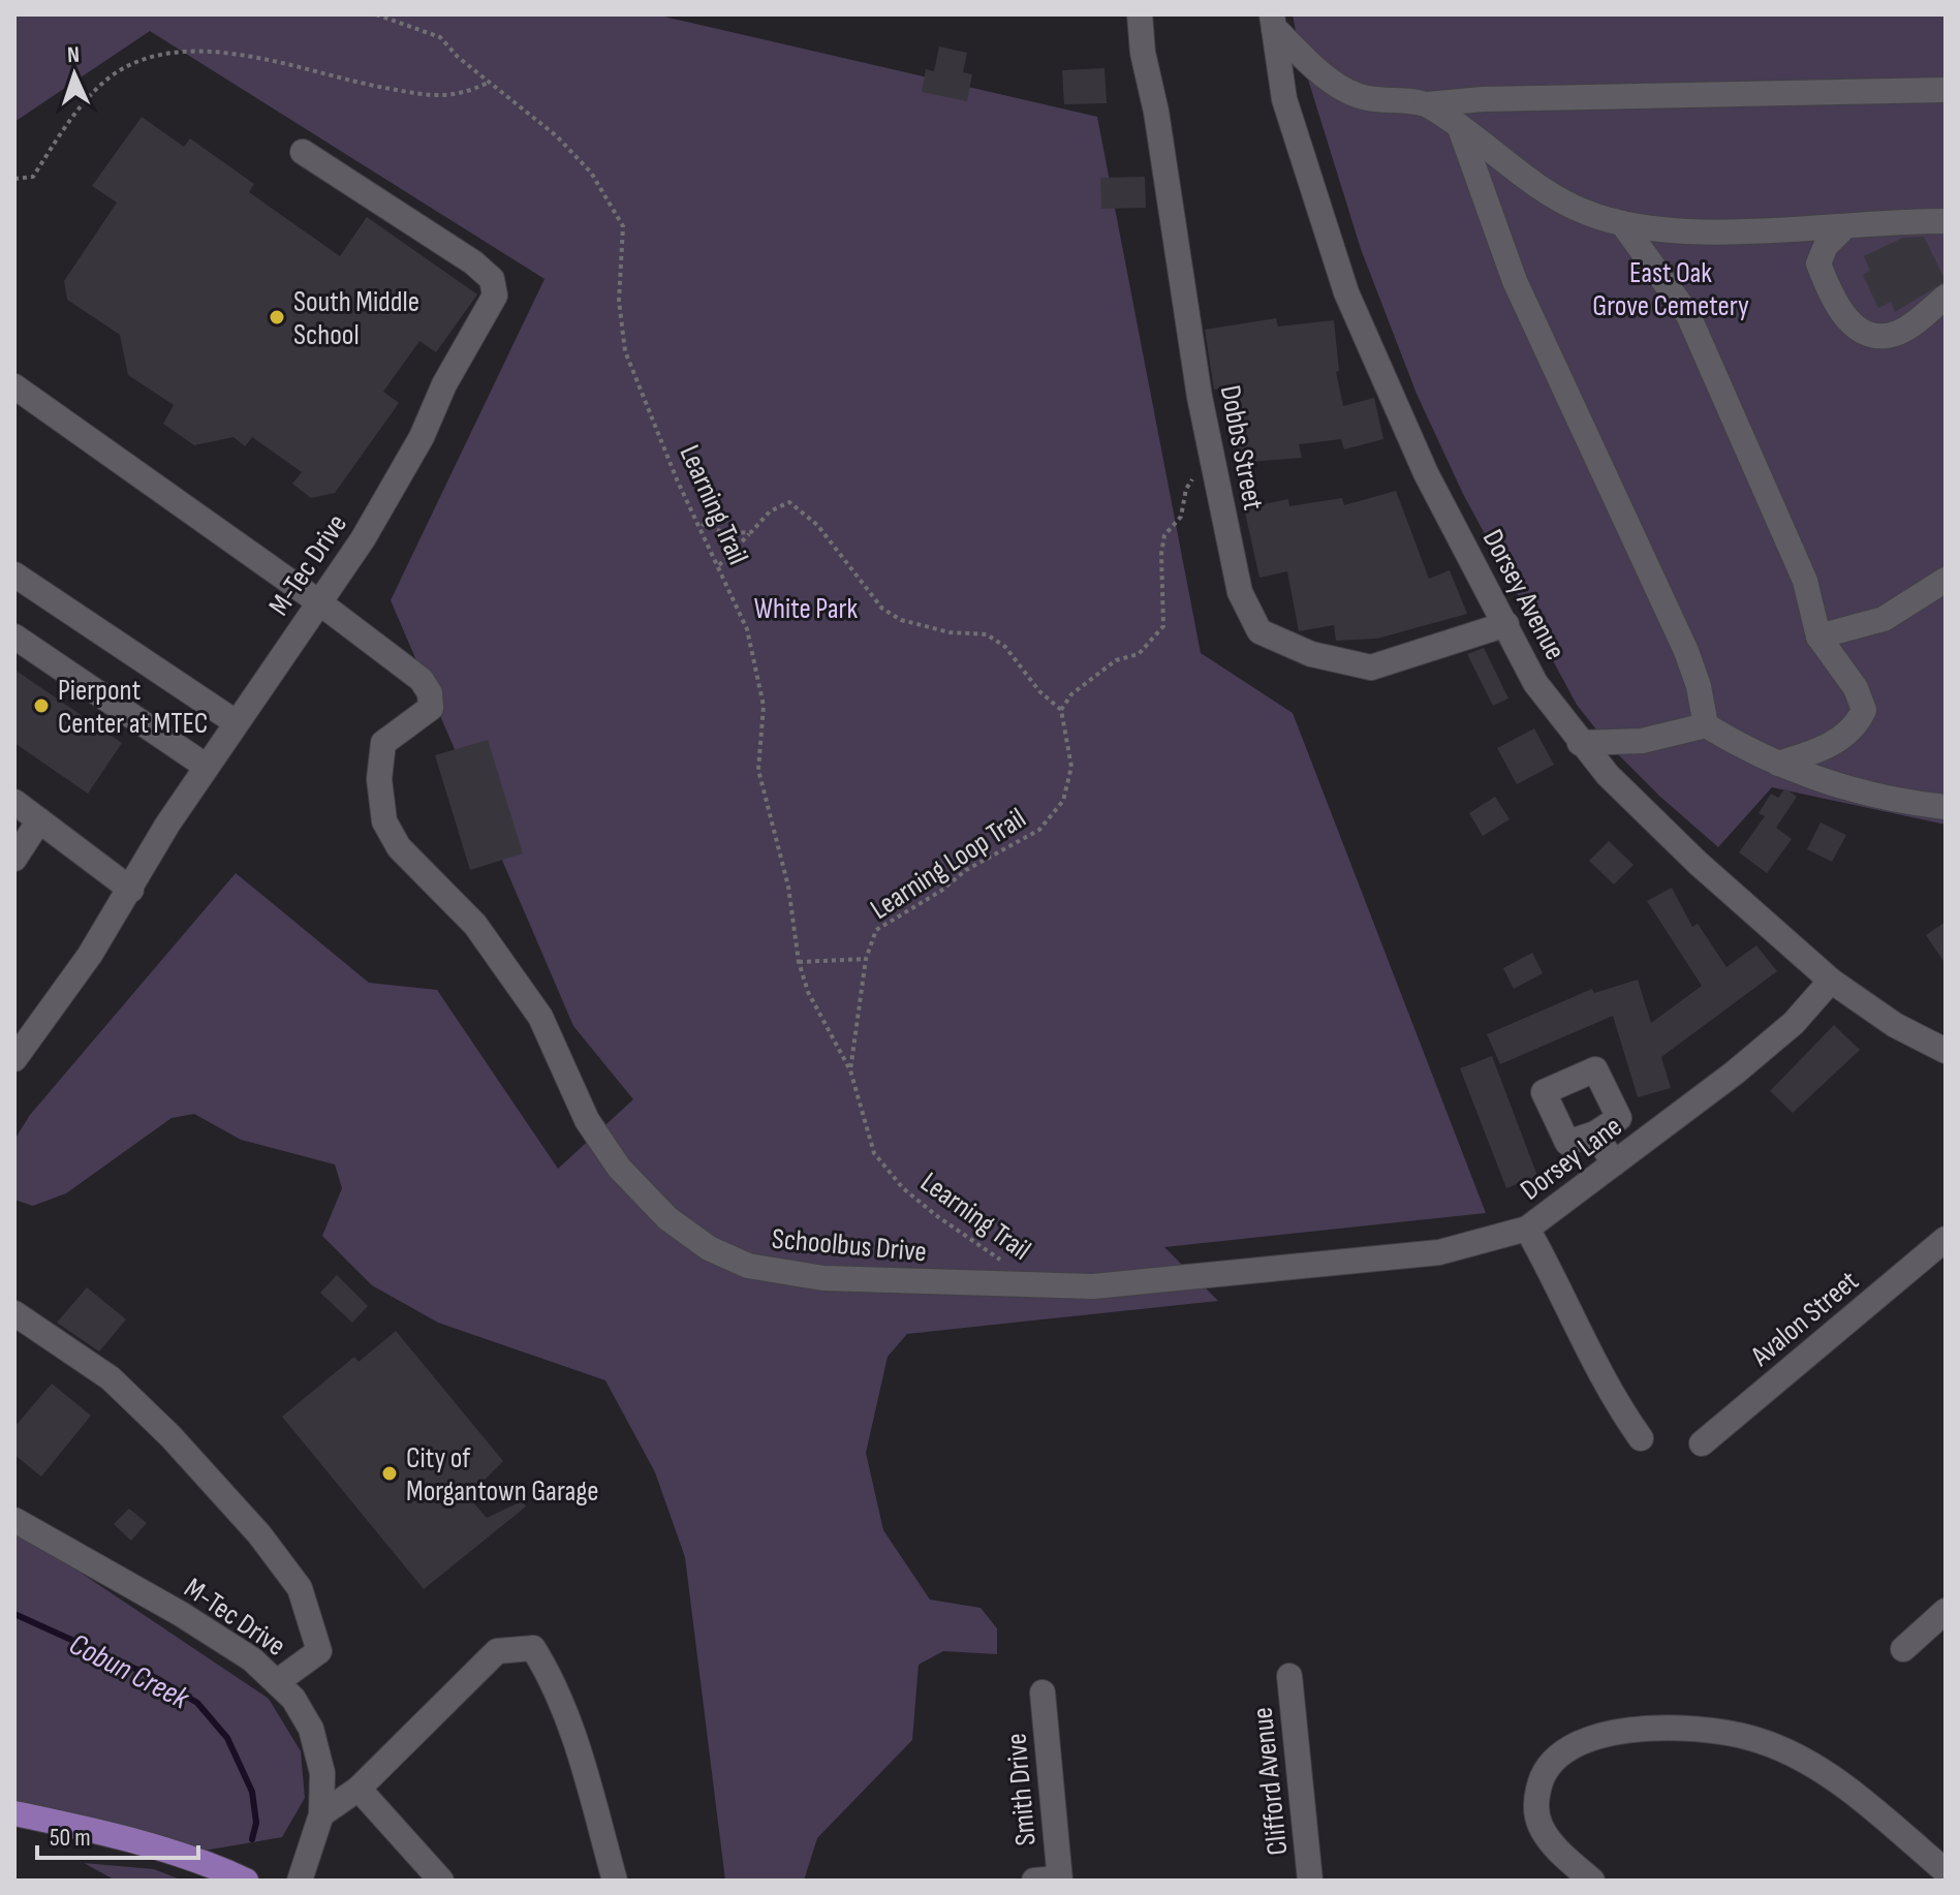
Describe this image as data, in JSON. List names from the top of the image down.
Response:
{
  "streets": {
    "street": [
      "Dobbs Street",
      "M-Tec Drive",
      "Dorsey Avenue",
      "Dorsey Lane",
      "Schoolbus Drive",
      "Avalon Street",
      "Clifford Avenue",
      "Smith Drive"
    ],
    "path": ["Learning Trail", "Learning Loop Trail"]
  },
  "crossings": [
    ["Dobbs Street", "Dorsey Avenue"],
    ["Learning Trail", "Learning Loop Trail"],
    ["M-Tec Drive", "Schoolbus Drive"],
    ["Dorsey Avenue", "Dorsey Lane"],
    ["Dorsey Lane", "Schoolbus Drive"]
  ],
  "water": ["Cobun Creek"],
  "parks": ["East Oak Grove Cemetery", "White Park"],
  "places": ["South Middle School", "Pierpont Center at MTEC", "City of Morgantown Garage"],
  "scale_bar": "50 m",
  "north": "top"
}
